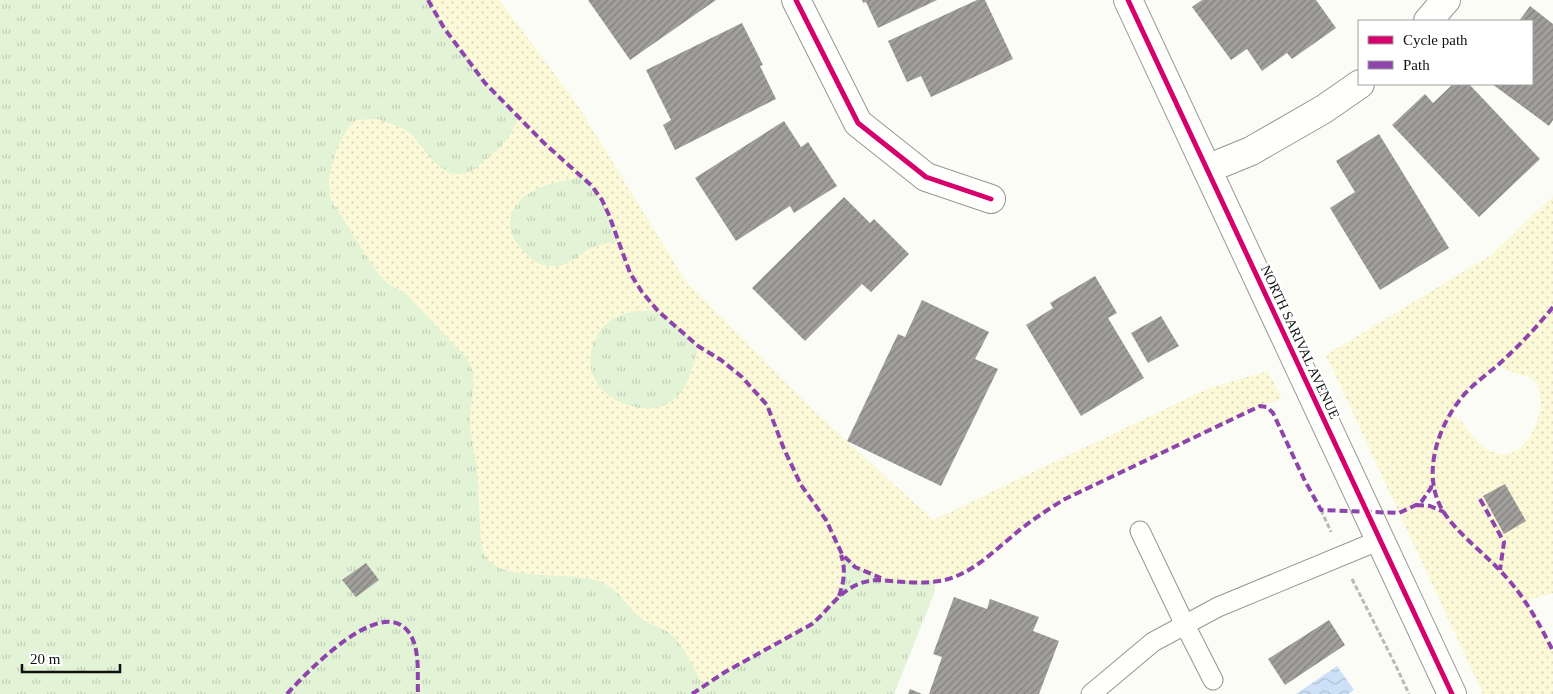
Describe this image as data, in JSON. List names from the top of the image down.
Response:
{
  "streets": {
    "street": ["NORTH SARIVAL AVENUE"]
  },
  "legend": ["Cycle path", "Path"],
  "scale_bar": "20 m"
}
